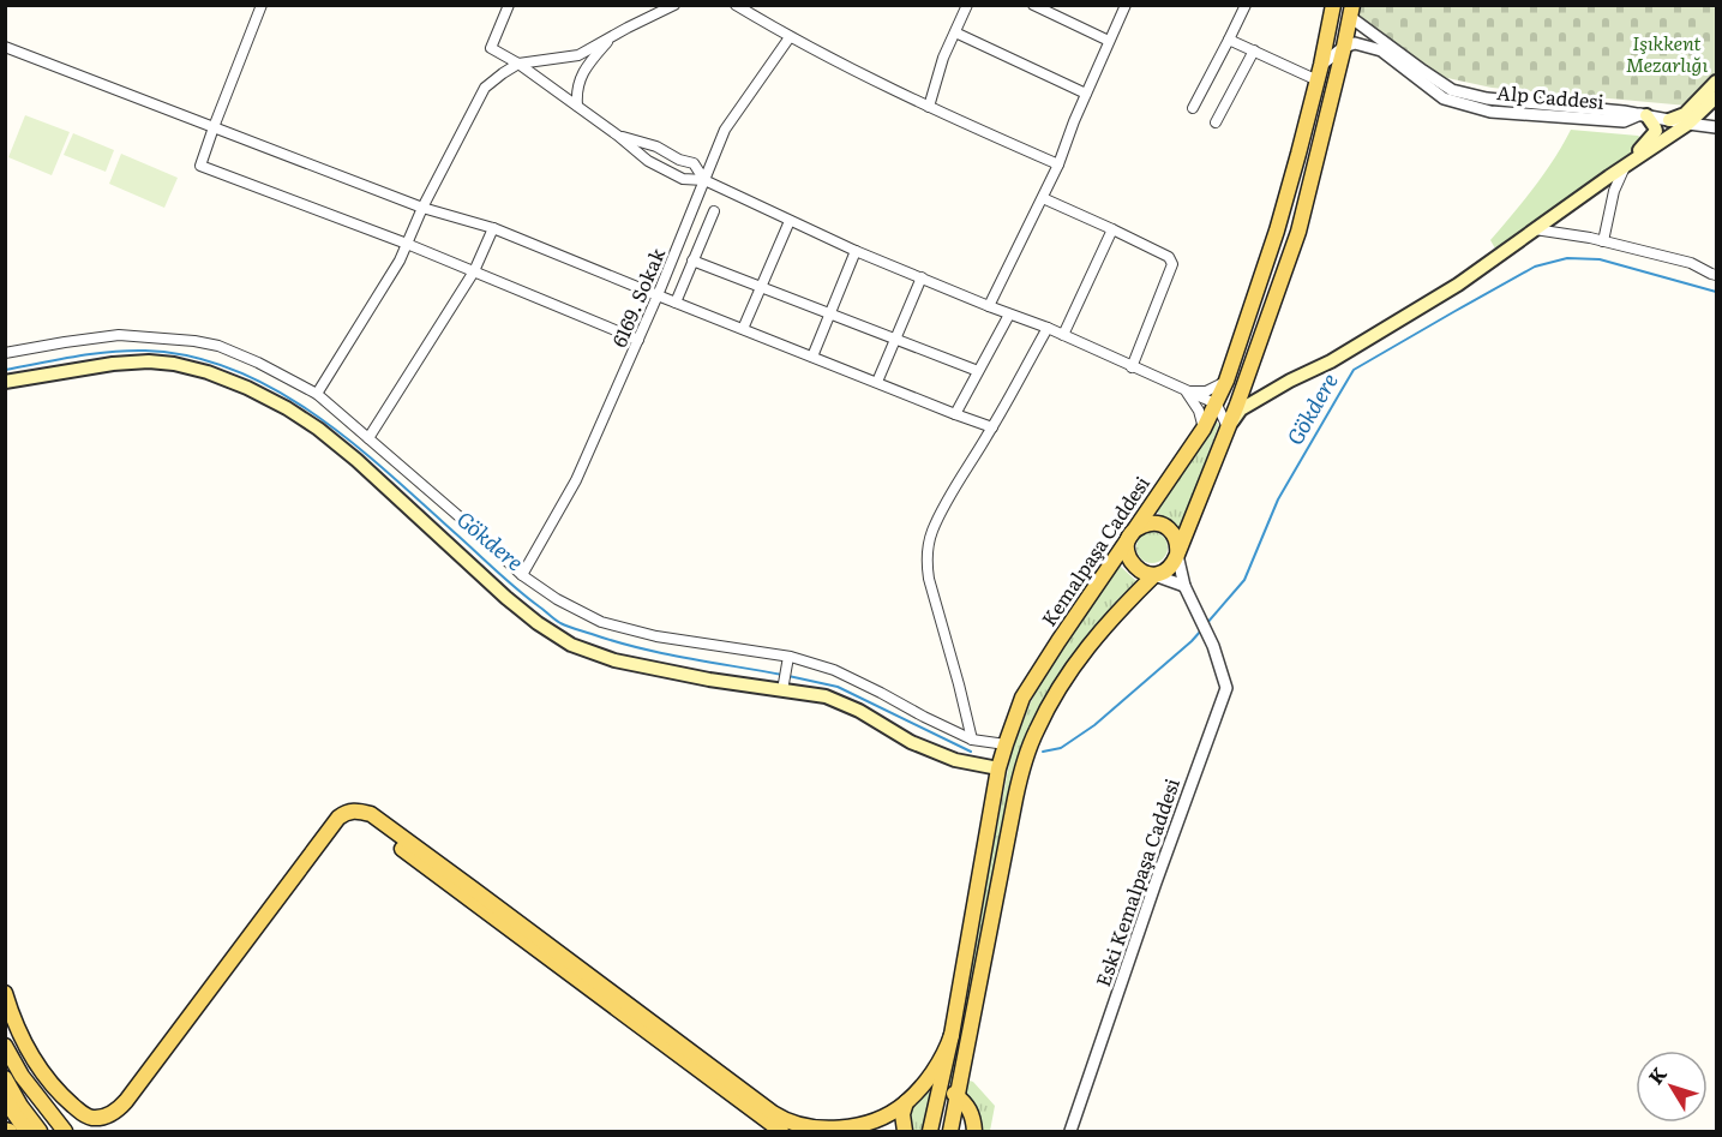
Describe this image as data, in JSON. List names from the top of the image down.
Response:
{
  "streets": {
    "main road": ["Kemalpaşa Caddesi"],
    "street": ["Alp Caddesi", "6169. Sokak", "Eski Kemalpaşa Caddesi"]
  },
  "crossings": [
    ["Kemalpaşa Caddesi", "Eski Kemalpaşa Caddesi"]
  ],
  "water": ["Gökdere"],
  "parks": ["Işıkkent Mezarlığı"],
  "north": "top left"
}
